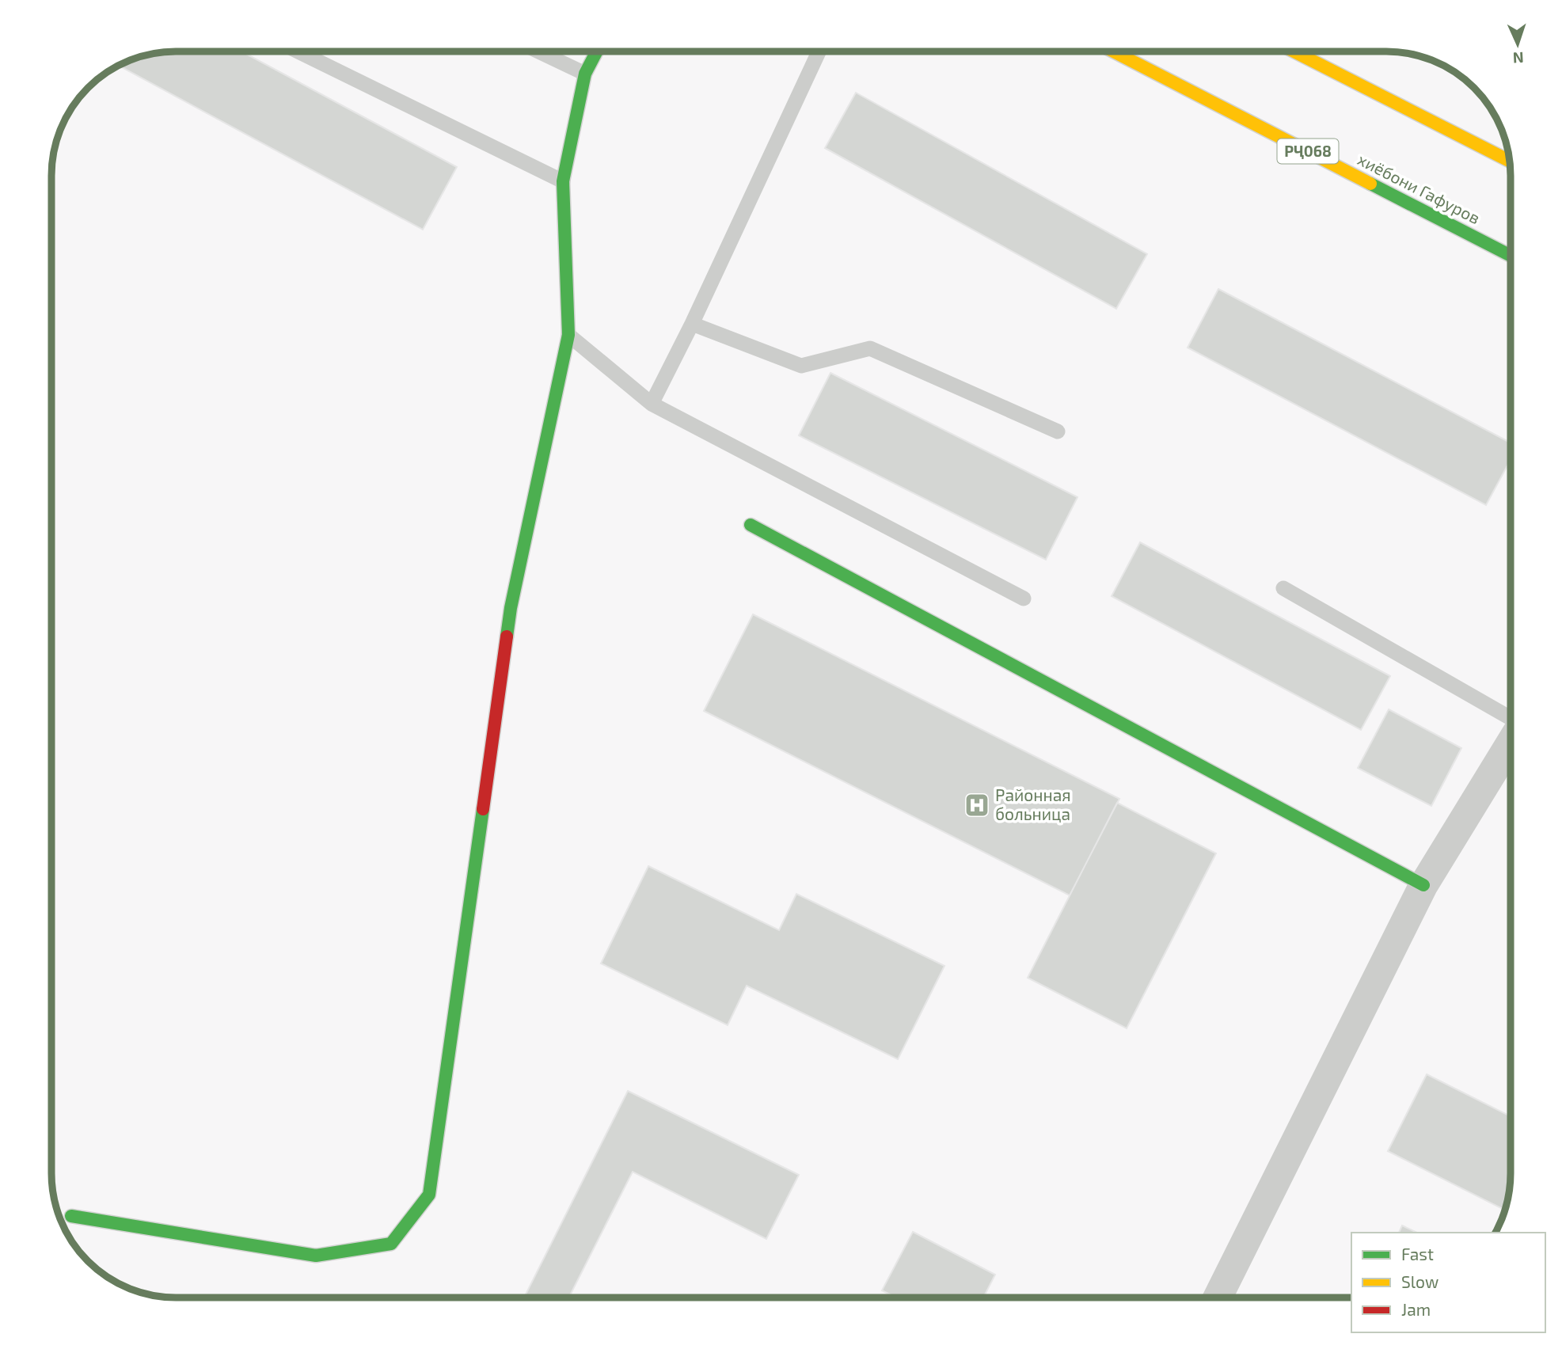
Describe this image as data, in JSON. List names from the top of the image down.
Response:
{
  "streets": {
    "main road": ["РҶ068", "хиёбони Гафуров"]
  },
  "places": {
    "hospital": ["Районная больница"]
  },
  "legend": ["Fast", "Slow", "Jam"],
  "north": "bottom"
}
